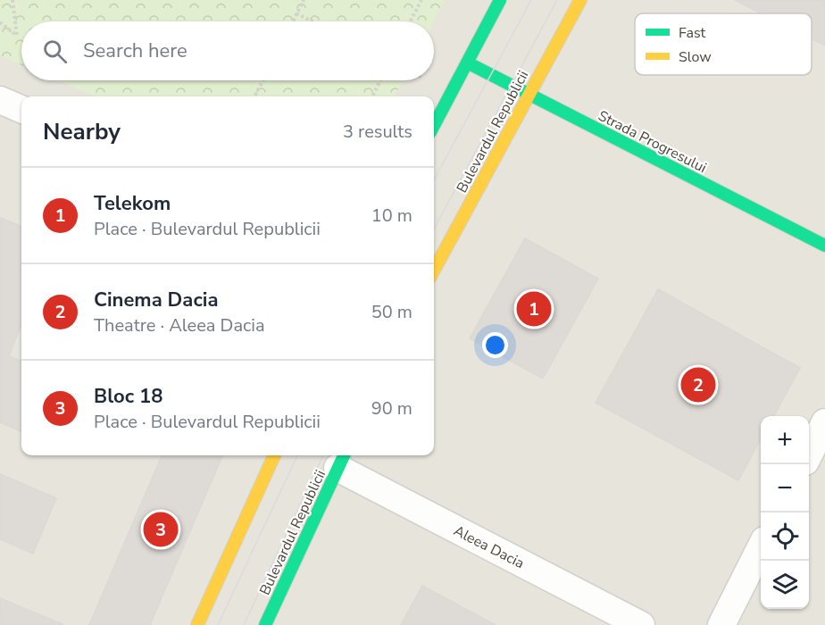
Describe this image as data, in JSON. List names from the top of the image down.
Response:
{
  "streets": {
    "main road": ["Bulevardul Republicii", "Strada Progresului"],
    "street": ["Aleea Dacia"]
  },
  "crossings": [
    ["Bulevardul Republicii", "Strada Progresului"],
    ["Bulevardul Republicii", "Aleea Dacia"]
  ],
  "legend": ["Fast", "Slow"],
  "page": {
    "search": "Search here",
    "heading": ["Nearby", "3 results"],
    "list": [
      {
        "mark": "1",
        "name": "Telekom",
        "note": "Place · Bulevardul Republicii",
        "value": "10 m"
      },
      {
        "mark": "2",
        "name": "Cinema Dacia",
        "note": "Theatre · Aleea Dacia",
        "value": "50 m"
      },
      {
        "mark": "3",
        "name": "Bloc 18",
        "note": "Place · Bulevardul Republicii",
        "value": "90 m"
      }
    ],
    "pins": ["1", "2", "3"],
    "map_buttons": ["+", "−"]
  }
}
